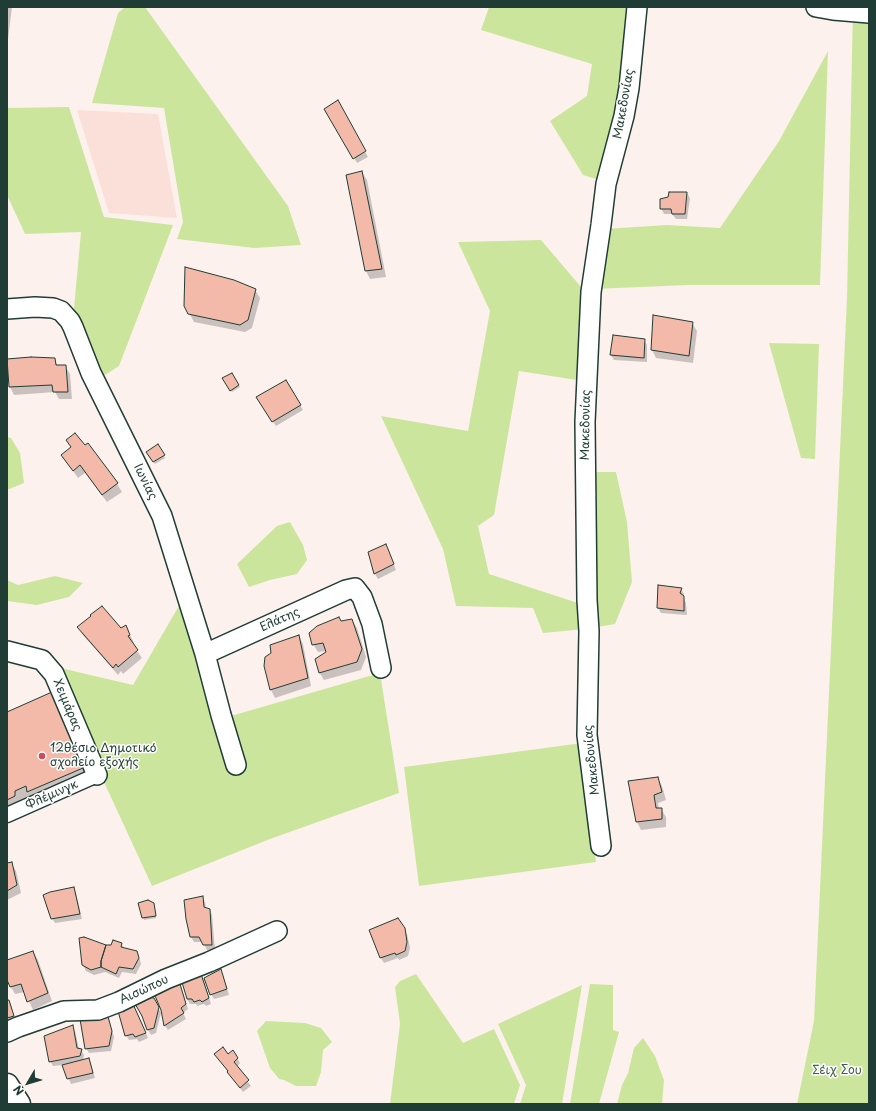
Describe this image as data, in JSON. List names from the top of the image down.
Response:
{
  "streets": {
    "street": [
      "Μακεδονίας",
      "Ιωνίας",
      "Ελάτης",
      "Χειμάρας",
      "Φλέμινγκ",
      "Αισώπου"
    ]
  },
  "crossings": [
    ["Ιωνίας", "Ελάτης"],
    ["Χειμάρας", "Φλέμινγκ"]
  ],
  "parks": ["Σέιχ Σου"],
  "places": ["12θέσιο Δημοτικό σχολείο εξοχής"],
  "north": "bottom left"
}
